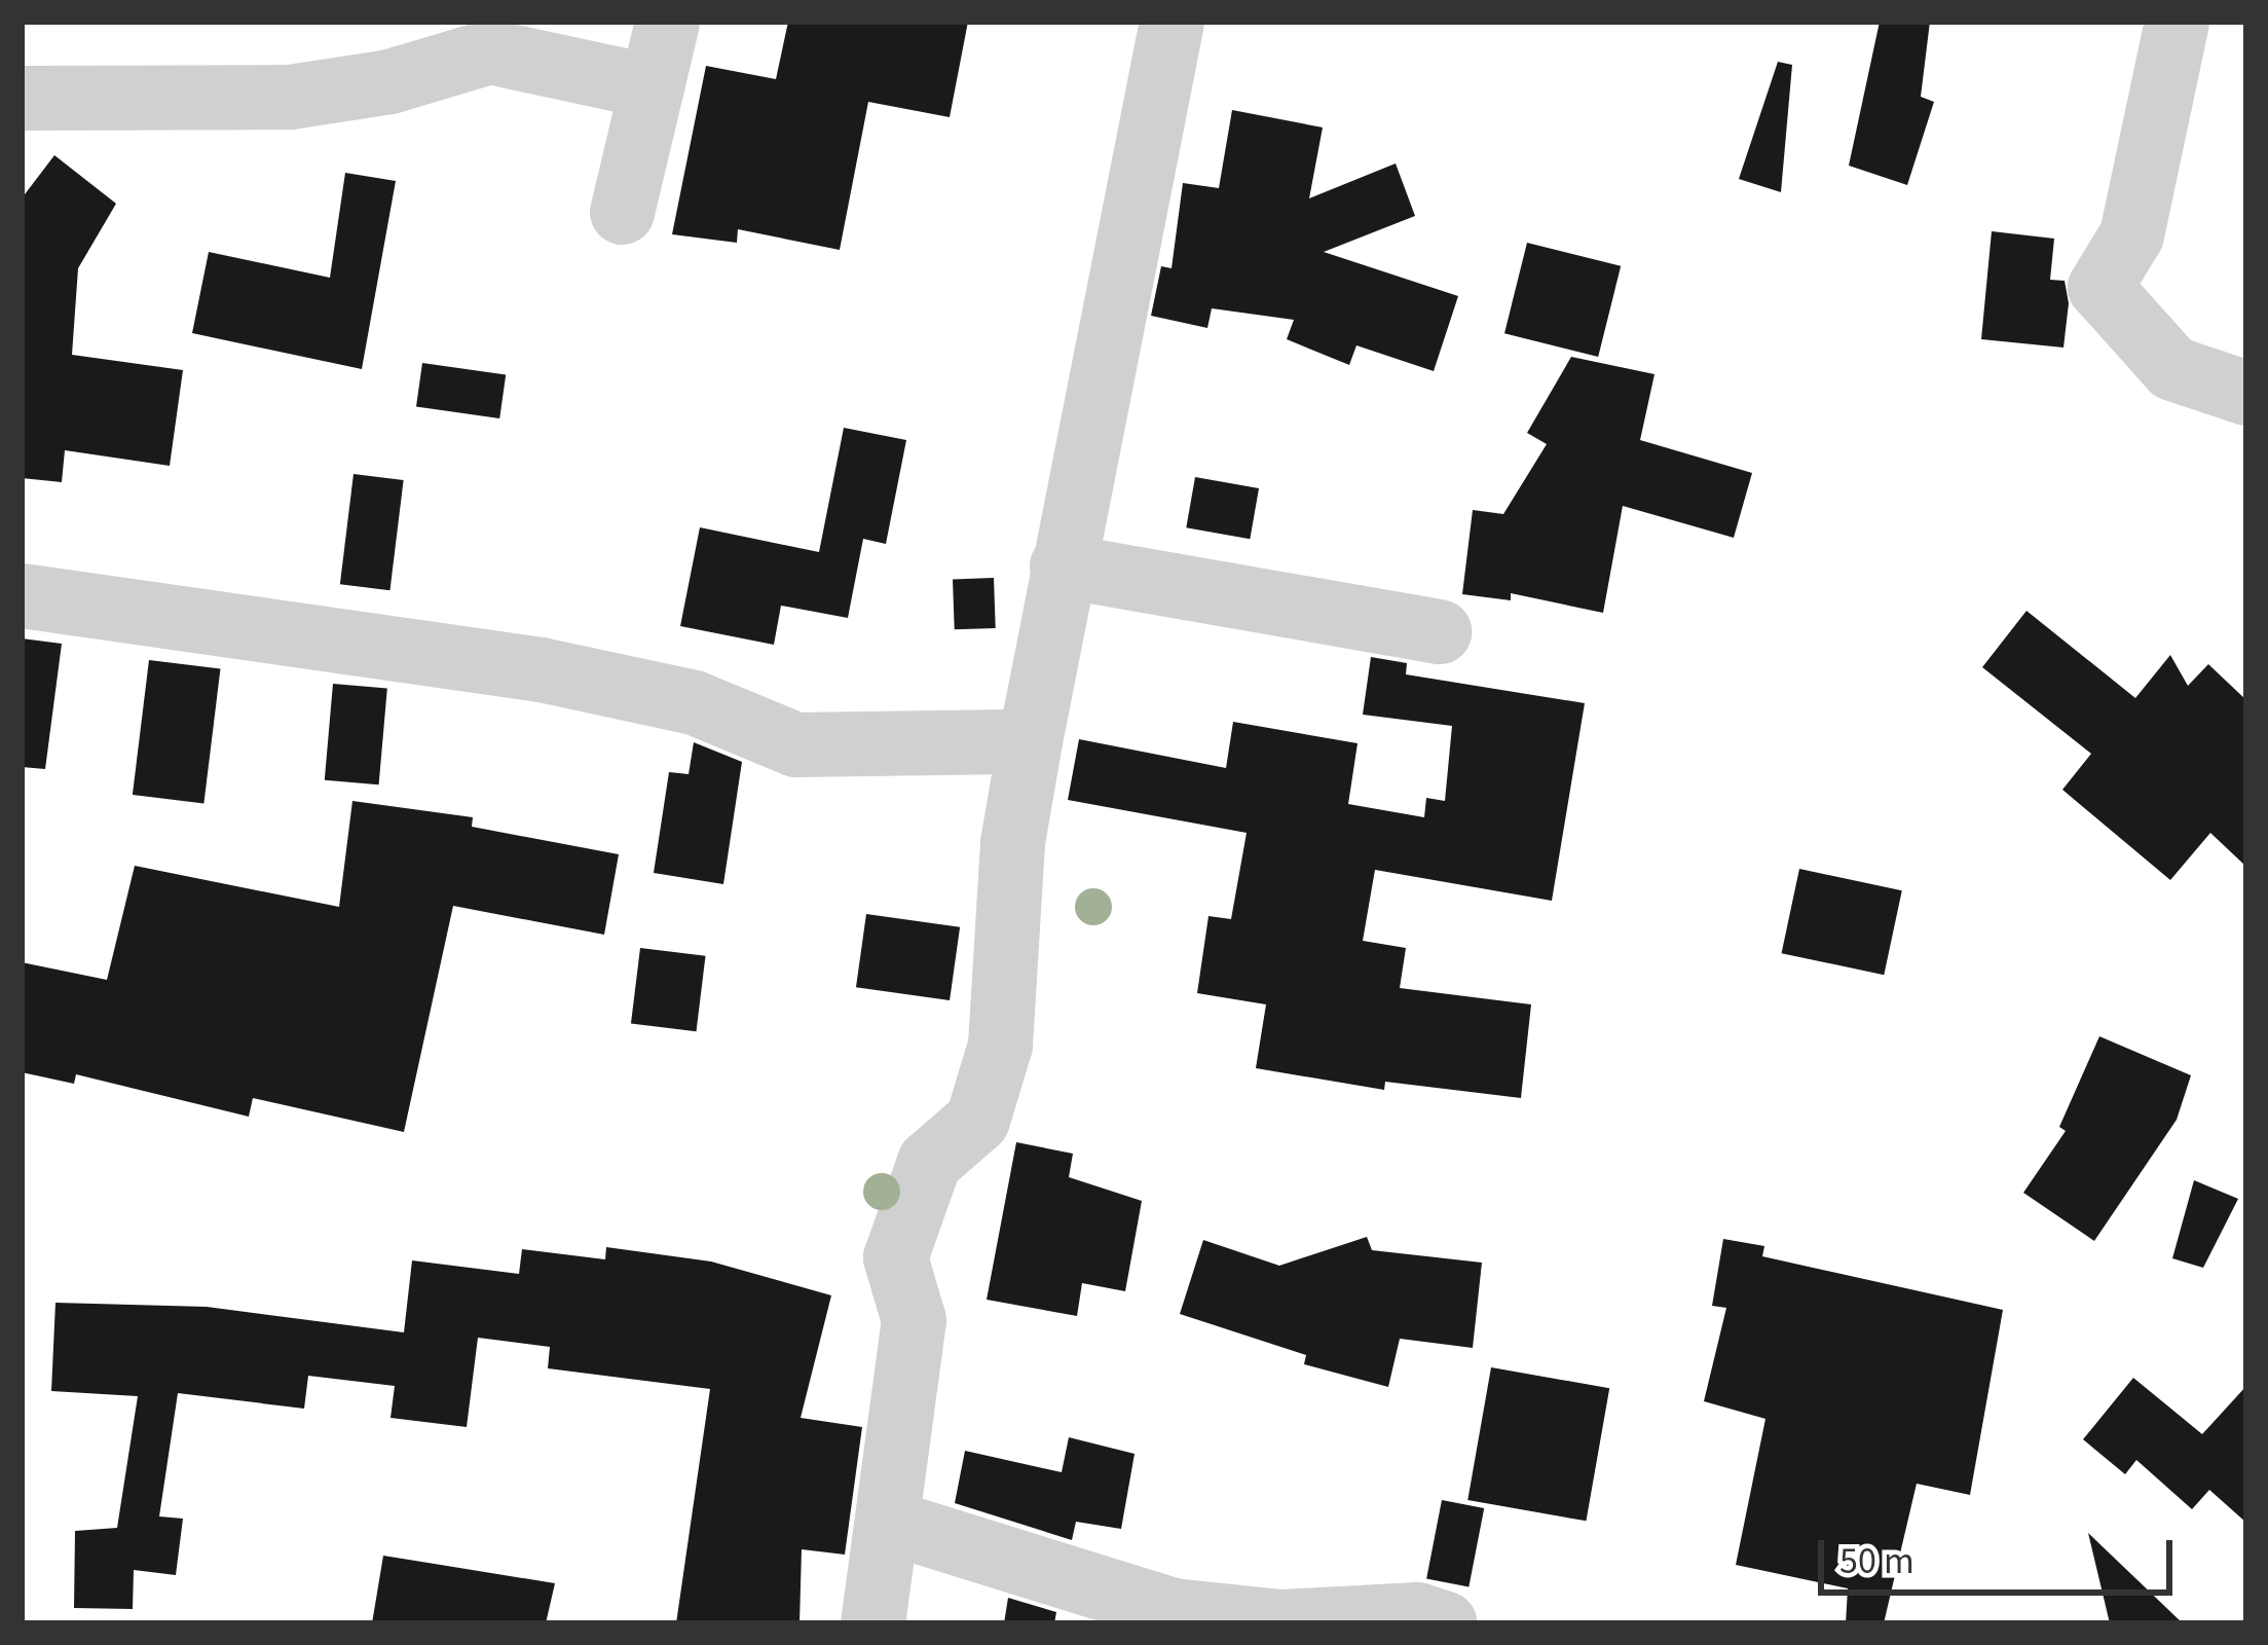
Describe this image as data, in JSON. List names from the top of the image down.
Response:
{
  "scale_bar": "50 m"
}
